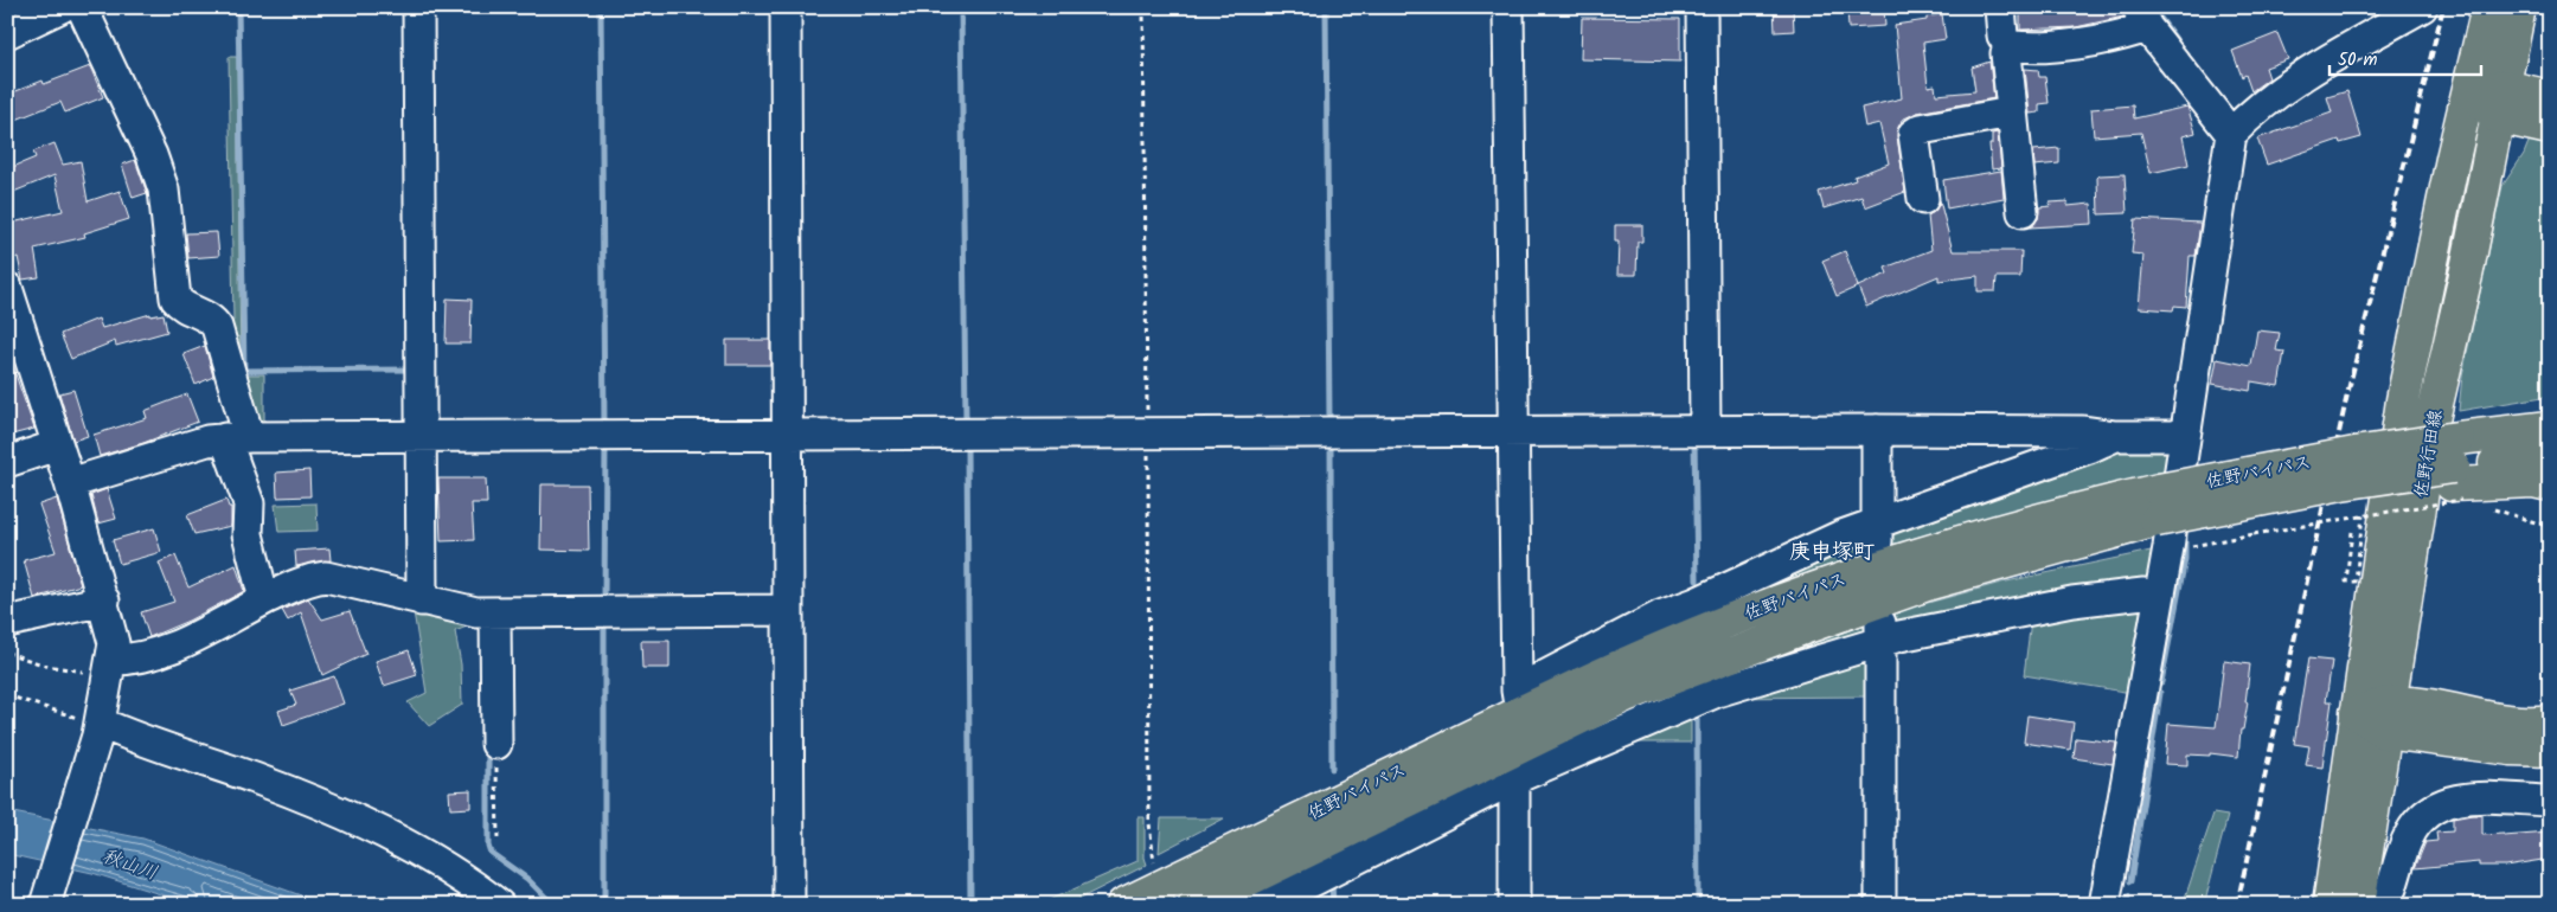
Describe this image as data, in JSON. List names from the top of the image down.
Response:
{
  "streets": {
    "main road": ["佐野行田線", "佐野バイパス"]
  },
  "districts": ["庚申塚町"],
  "water": ["秋山川"],
  "scale_bar": "50 m"
}
